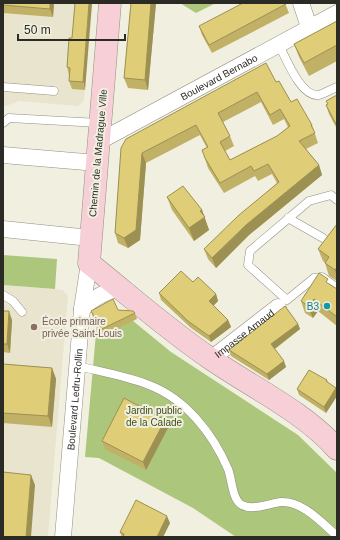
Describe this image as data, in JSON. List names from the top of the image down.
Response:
{
  "streets": {
    "street": [
      "Boulevard Bernabo",
      "Chemin de la Madrague Ville",
      "Impasse Arnaud",
      "Boulevard Ledru-Rollin"
    ]
  },
  "crossings": [
    ["Boulevard Bernabo", "Chemin de la Madrague Ville"],
    ["Chemin de la Madrague Ville", "Boulevard Ledru-Rollin"]
  ],
  "parks": ["Jardin public de la Calade"],
  "places": ["B3", "École primaire privée Saint-Louis"],
  "scale_bar": "50 m"
}
